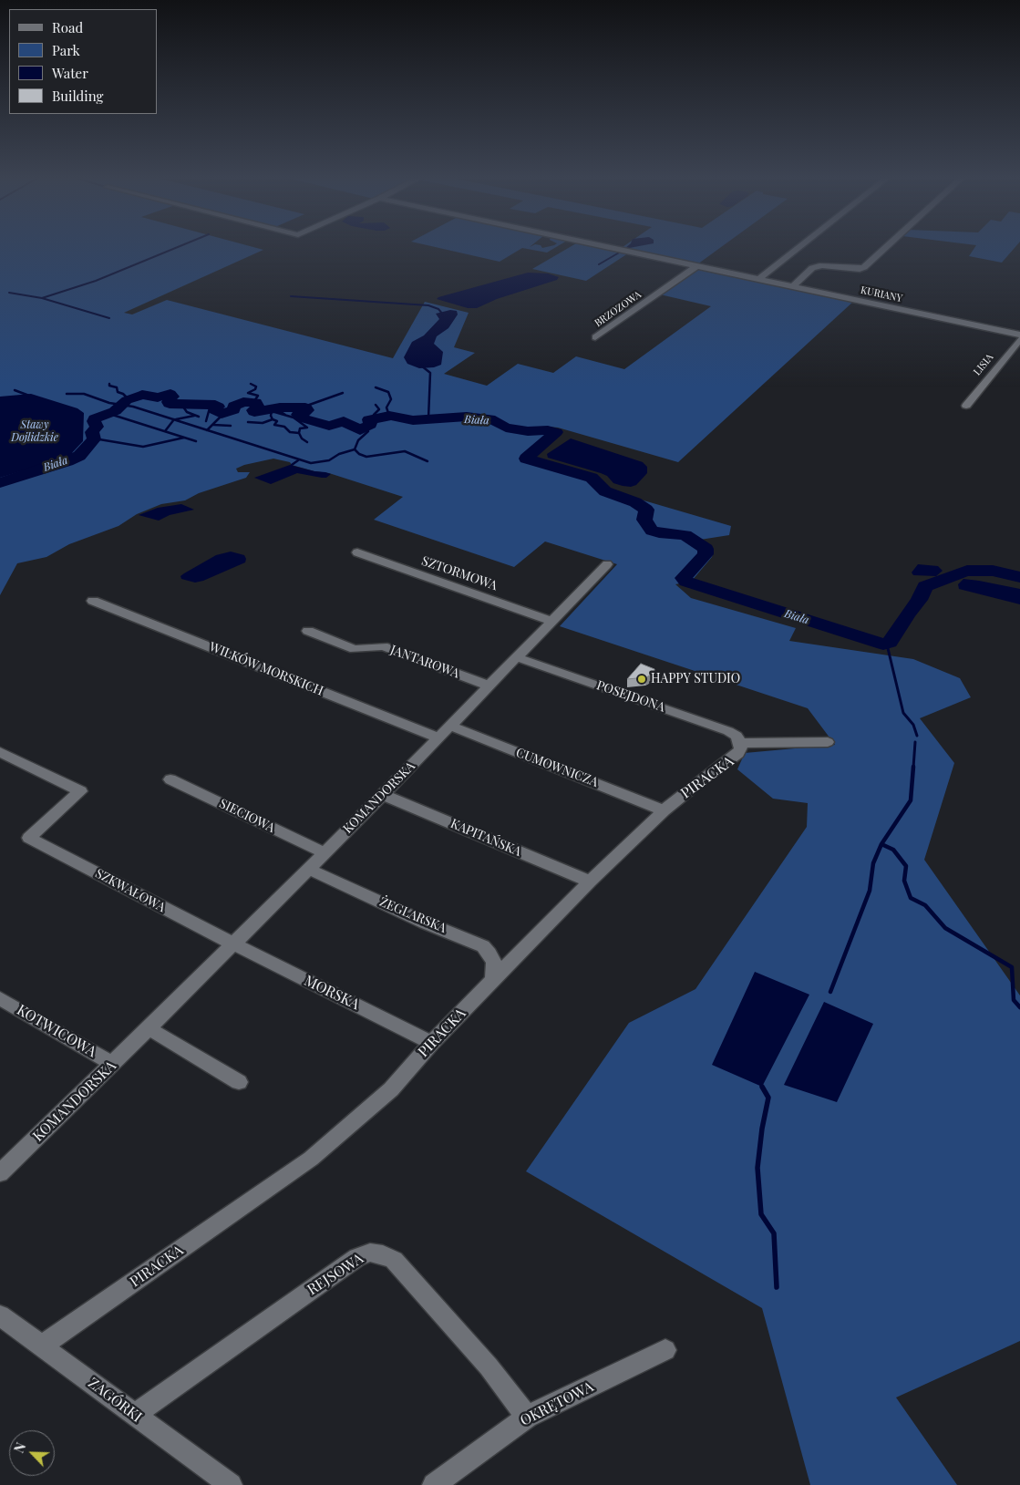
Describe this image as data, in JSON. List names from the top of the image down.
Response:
{
  "streets": {
    "street": [
      "KURIANY",
      "BRZOZOWA",
      "LISIA",
      "SZTORMOWA",
      "JANTAROWA",
      "WILKÓW MORSKICH",
      "POSEJDONA",
      "CUMOWNICZA",
      "PIRACKA",
      "KOMANDORSKA",
      "SIECIOWA",
      "KAPITAŃSKA",
      "SZKWAŁOWA",
      "ŻEGLARSKA",
      "MORSKA",
      "KOTWICOWA",
      "REJSOWA",
      "ZAGÓRKI",
      "OKRĘTOWA"
    ]
  },
  "crossings": [
    ["KURIANY", "BRZOZOWA"],
    ["SZTORMOWA", "KOMANDORSKA"],
    ["JANTAROWA", "KOMANDORSKA"],
    ["WILKÓW MORSKICH", "KOMANDORSKA"],
    ["POSEJDONA", "PIRACKA"],
    ["POSEJDONA", "KOMANDORSKA"],
    ["CUMOWNICZA", "PIRACKA"],
    ["CUMOWNICZA", "KOMANDORSKA"],
    ["PIRACKA", "KAPITAŃSKA"],
    ["PIRACKA", "ŻEGLARSKA"],
    ["PIRACKA", "MORSKA"],
    ["PIRACKA", "ZAGÓRKI"],
    ["KOMANDORSKA", "SIECIOWA"],
    ["KOMANDORSKA", "KAPITAŃSKA"],
    ["KOMANDORSKA", "SZKWAŁOWA"],
    ["KOMANDORSKA", "ŻEGLARSKA"],
    ["KOMANDORSKA", "MORSKA"],
    ["KOMANDORSKA", "KOTWICOWA"],
    ["SZKWAŁOWA", "MORSKA"],
    ["REJSOWA", "ZAGÓRKI"],
    ["REJSOWA", "OKRĘTOWA"]
  ],
  "water": ["Biała", "Stawy Dojlidzkie"],
  "places": ["HAPPY STUDIO"],
  "legend": [
    "Road",
    "Park",
    "Water",
    "Building"
  ],
  "north": "top left"
}
